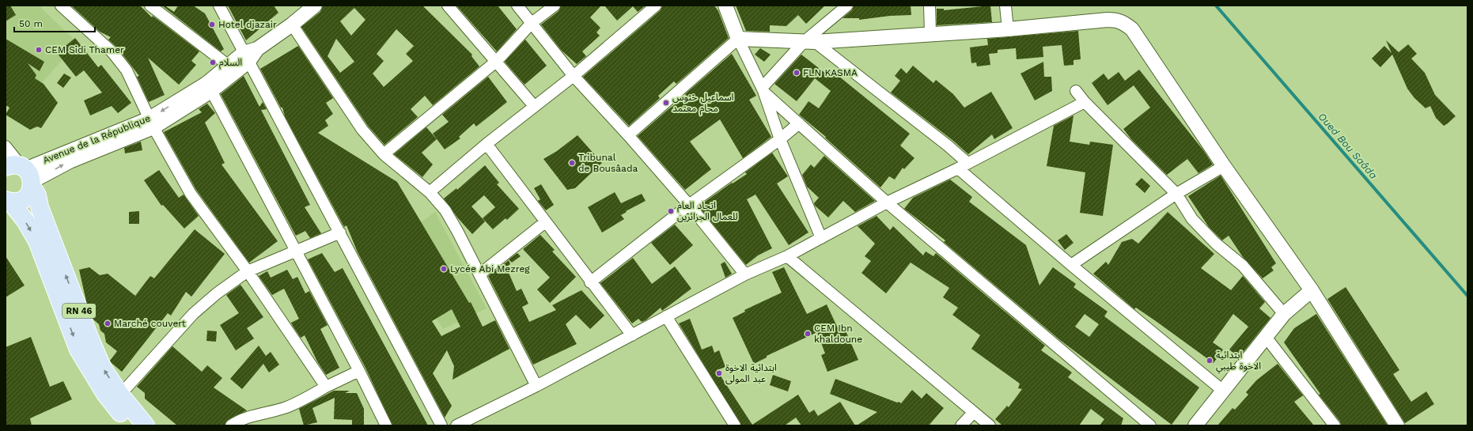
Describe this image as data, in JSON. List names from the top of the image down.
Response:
{
  "streets": {
    "main road": ["RN 46"],
    "street": ["Avenue de la République"]
  },
  "crossings": [
    ["Avenue de la République", "RN 46"]
  ],
  "water": ["Oued Bou Saâda"],
  "places": [
    "Hotel djazair",
    "CEM Sidi Thamer",
    "السلام",
    "FLN KASMA",
    "اسماعيل خنوس محام معتمد",
    "Tribunal de Bousâada",
    "اتحاد العام للعمال الجزائرين",
    "Lycée Abi Mezreg",
    "Marché couvert",
    "CEM Ibn khaldoune",
    "ابتدائية الاخوة طيبي",
    "ابتدائية الاخوة عبد المولى"
  ],
  "scale_bar": "50 m"
}
